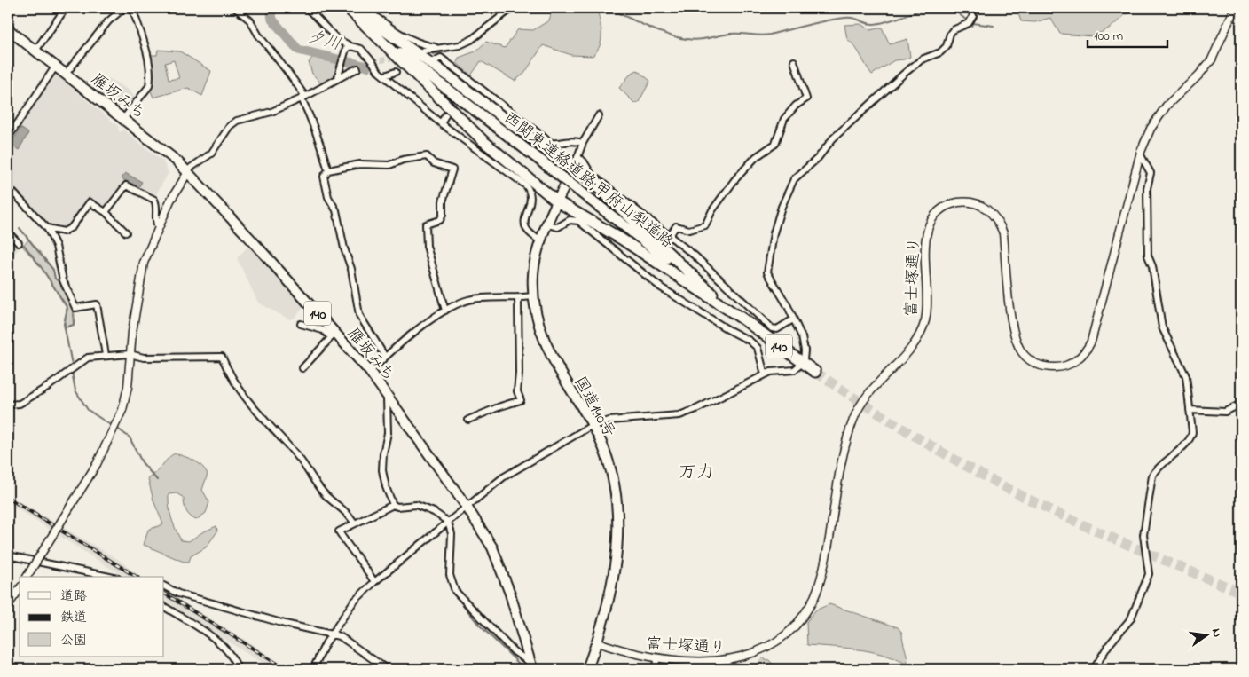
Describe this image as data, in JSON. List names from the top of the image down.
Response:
{
  "streets": {
    "highway": [
      "雁坂みち",
      "西関東連絡道路;甲府山梨道路",
      "140",
      "国道140号"
    ],
    "street": ["富士塚通り"]
  },
  "crossings": [
    ["富士塚通り", "国道140号"]
  ],
  "districts": ["万力"],
  "water": ["夕川"],
  "legend": ["道路", "鉄道", "公園"],
  "scale_bar": "100 m",
  "north": "right"
}
